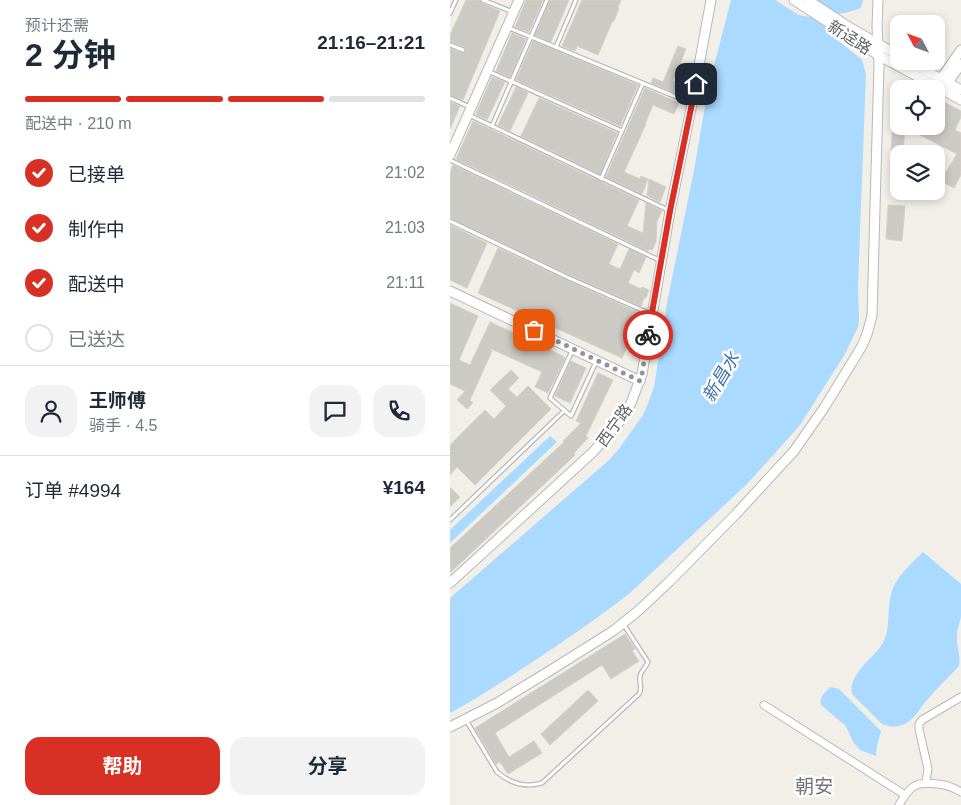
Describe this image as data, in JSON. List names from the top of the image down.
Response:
{
  "streets": {
    "street": ["新迳路", "西宁路"]
  },
  "districts": ["朝安"],
  "water": ["新昌水"],
  "north": "top left",
  "page": {
    "heading": ["2 分钟", "预计还需", "21:16–21:21"],
    "panel": [
      "王师傅",
      "骑手 · 4.5",
      "订单 #4994",
      "¥164"
    ],
    "bar": "配送中 · 210 m",
    "list": [
      ["已接单", "21:02"],
      ["制作中", "21:03"],
      ["配送中", "21:11"],
      "已送达"
    ],
    "buttons": ["帮助", "分享"]
  }
}
